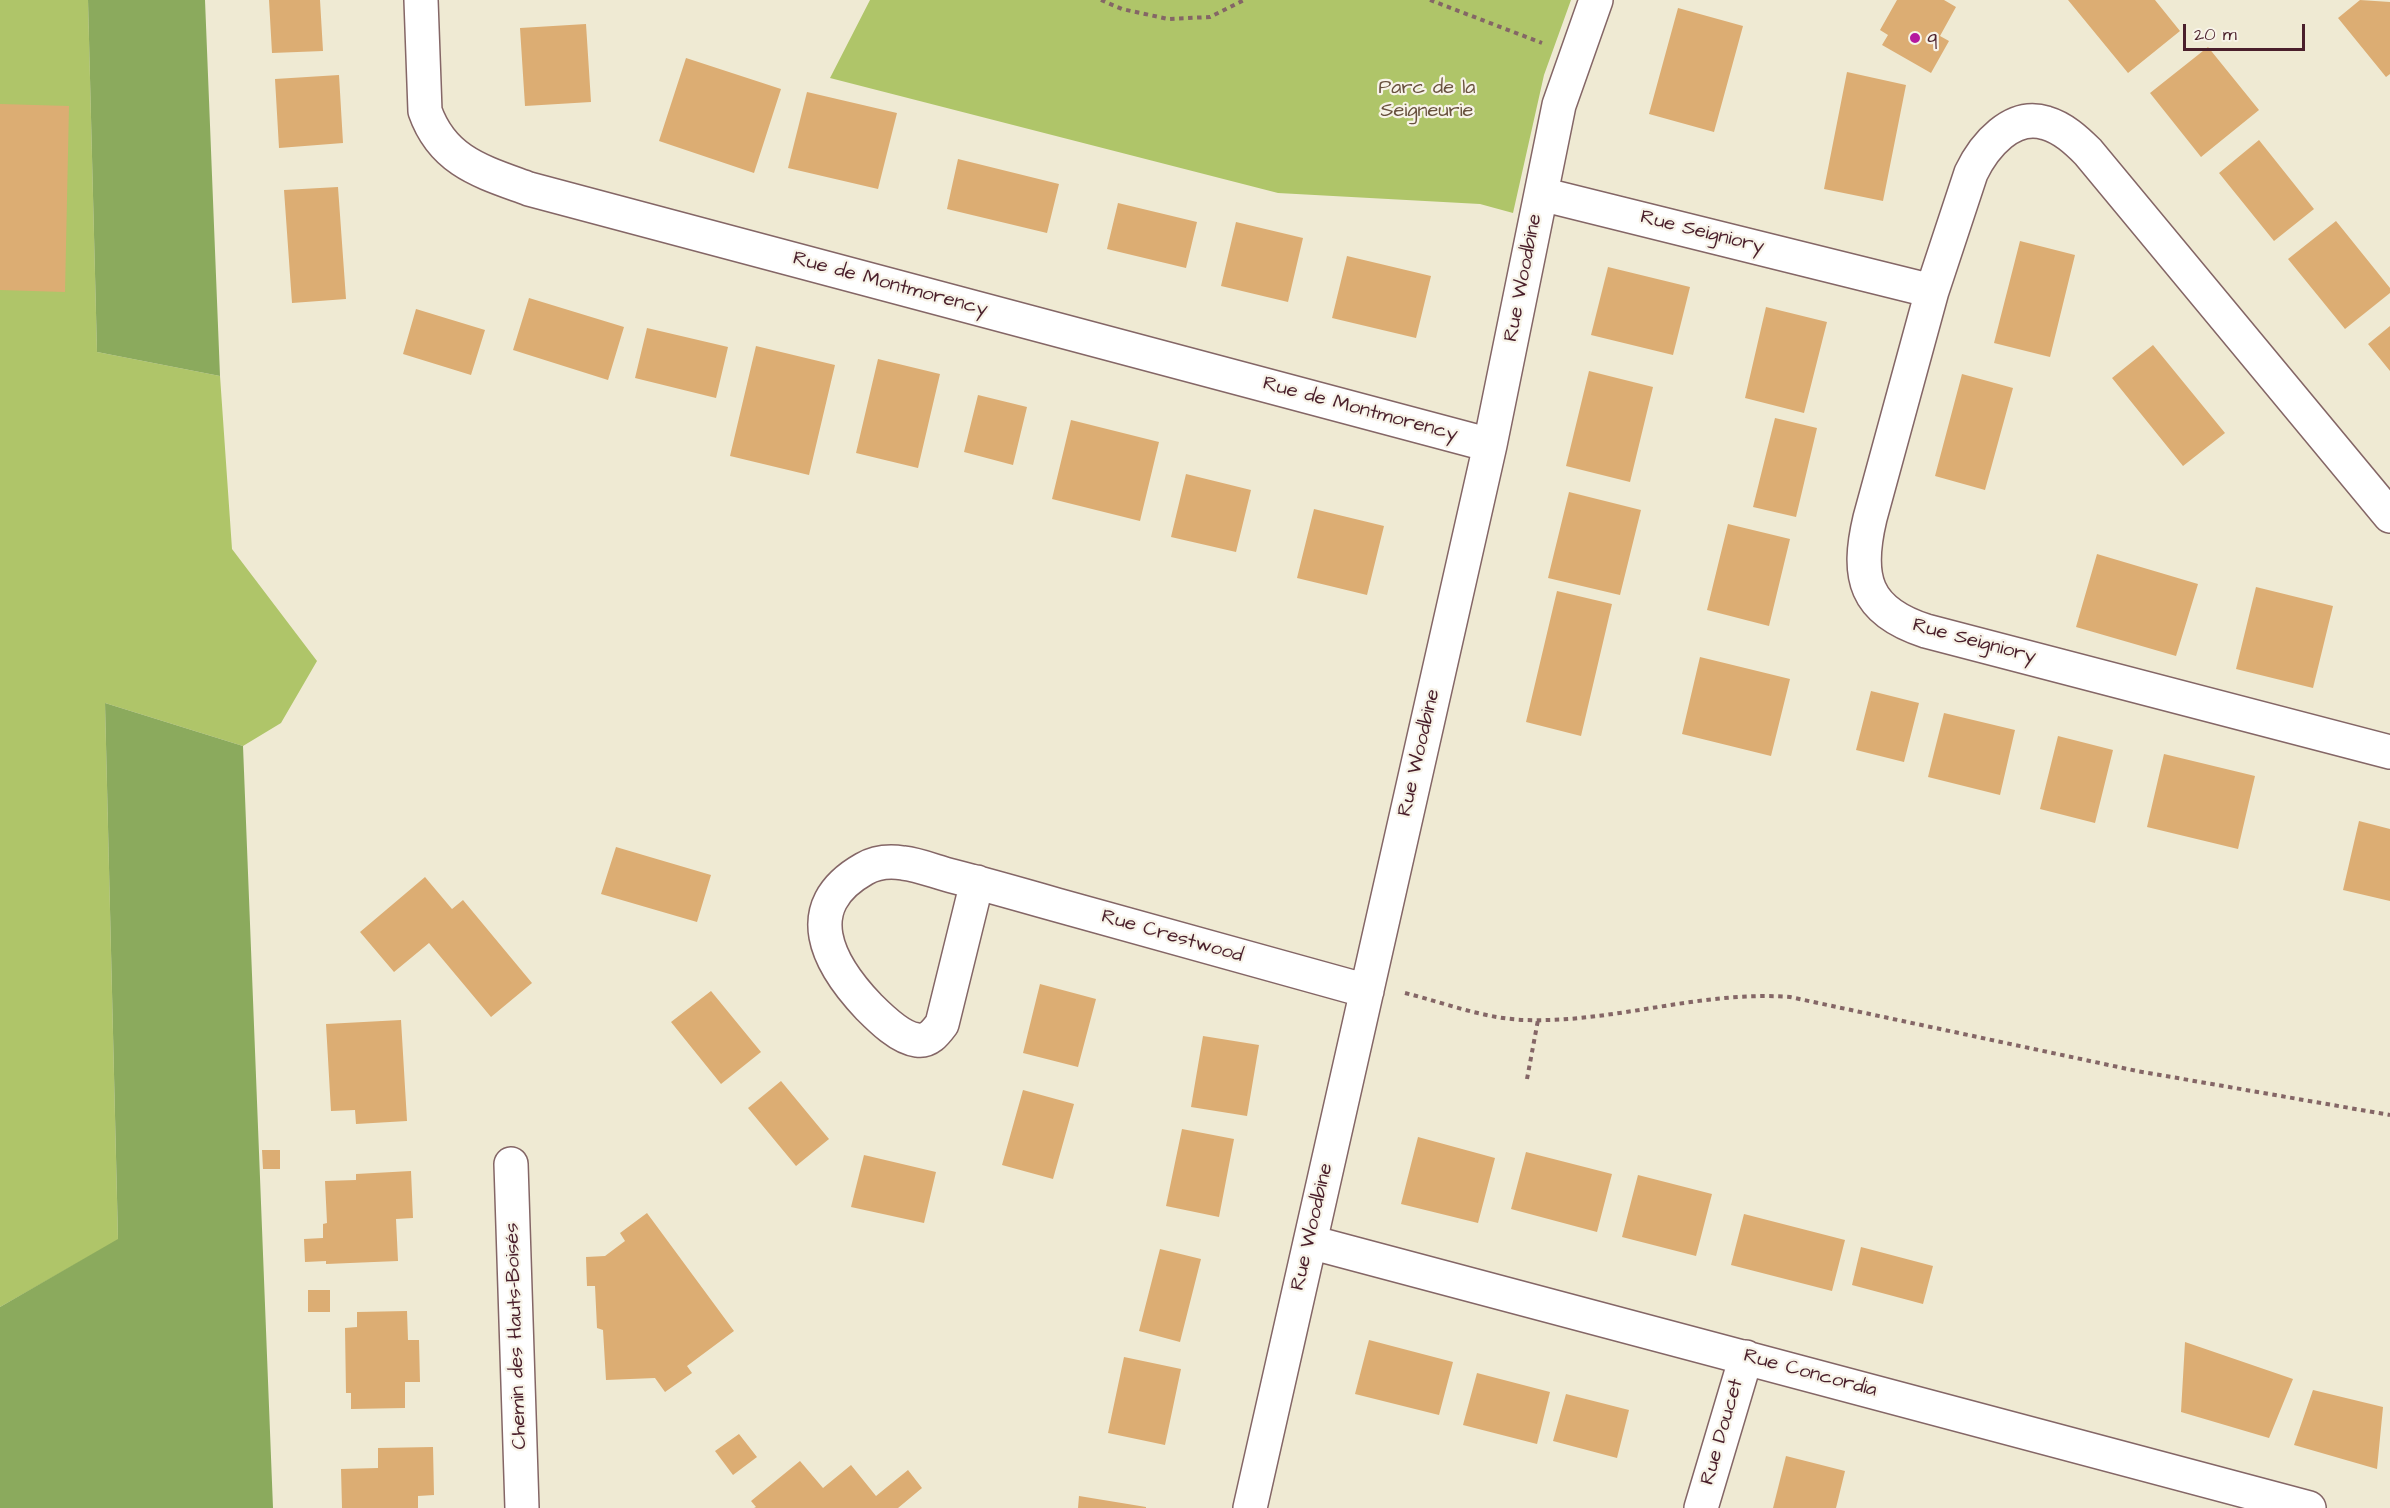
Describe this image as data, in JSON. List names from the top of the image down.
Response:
{
  "streets": {
    "street": [
      "Rue Seigniory",
      "Rue Woodbine",
      "Rue de Montmorency",
      "Rue Crestwood",
      "Chemin des Hauts-Boisés",
      "Rue Concordia",
      "Rue Doucet"
    ]
  },
  "crossings": [
    ["Rue Seigniory", "Rue Woodbine"],
    ["Rue Woodbine", "Rue de Montmorency"],
    ["Rue Woodbine", "Rue Crestwood"],
    ["Rue Woodbine", "Rue Concordia"],
    ["Rue Concordia", "Rue Doucet"]
  ],
  "parks": ["Parc de la Seigneurie"],
  "places": ["q"],
  "scale_bar": "20 m"
}
